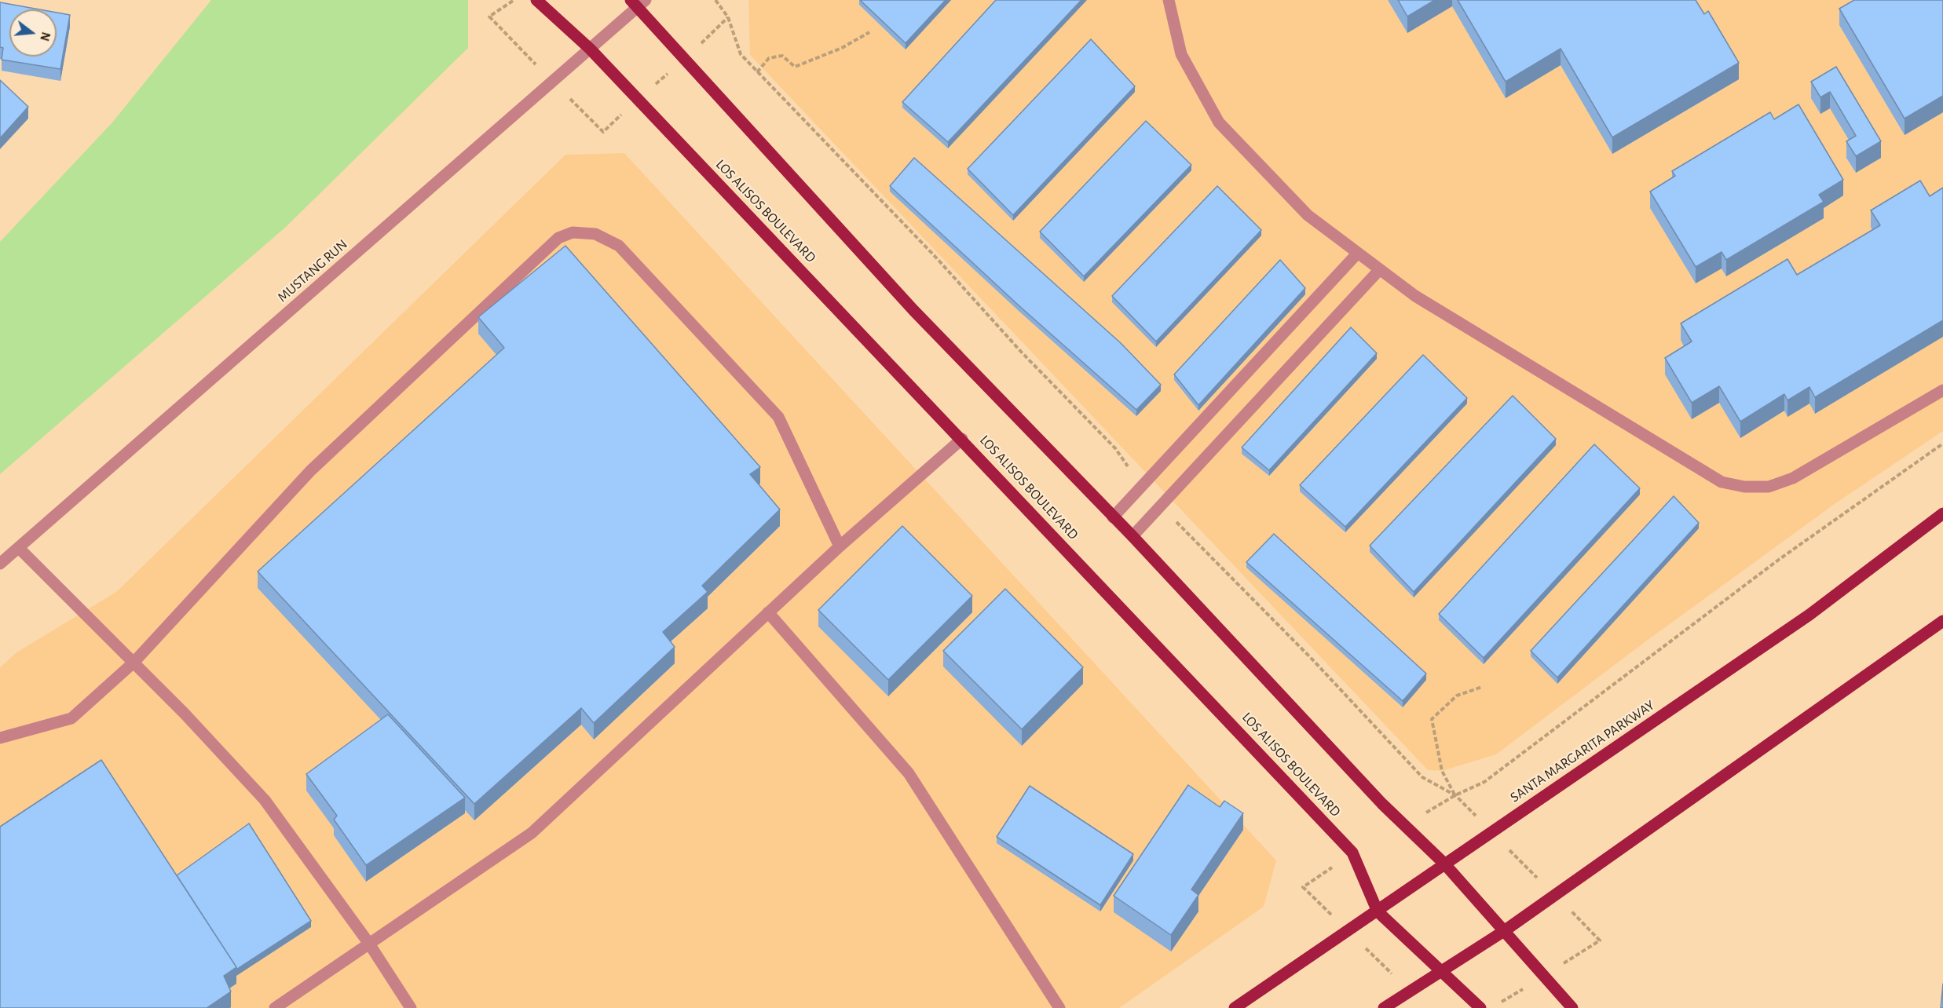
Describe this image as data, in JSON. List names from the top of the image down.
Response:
{
  "streets": {
    "main road": ["LOS ALISOS BOULEVARD", "SANTA MARGARITA PARKWAY"],
    "street": ["MUSTANG RUN"]
  },
  "crossings": [
    ["LOS ALISOS BOULEVARD", "MUSTANG RUN"],
    ["LOS ALISOS BOULEVARD", "SANTA MARGARITA PARKWAY"]
  ],
  "north": "right"
}
